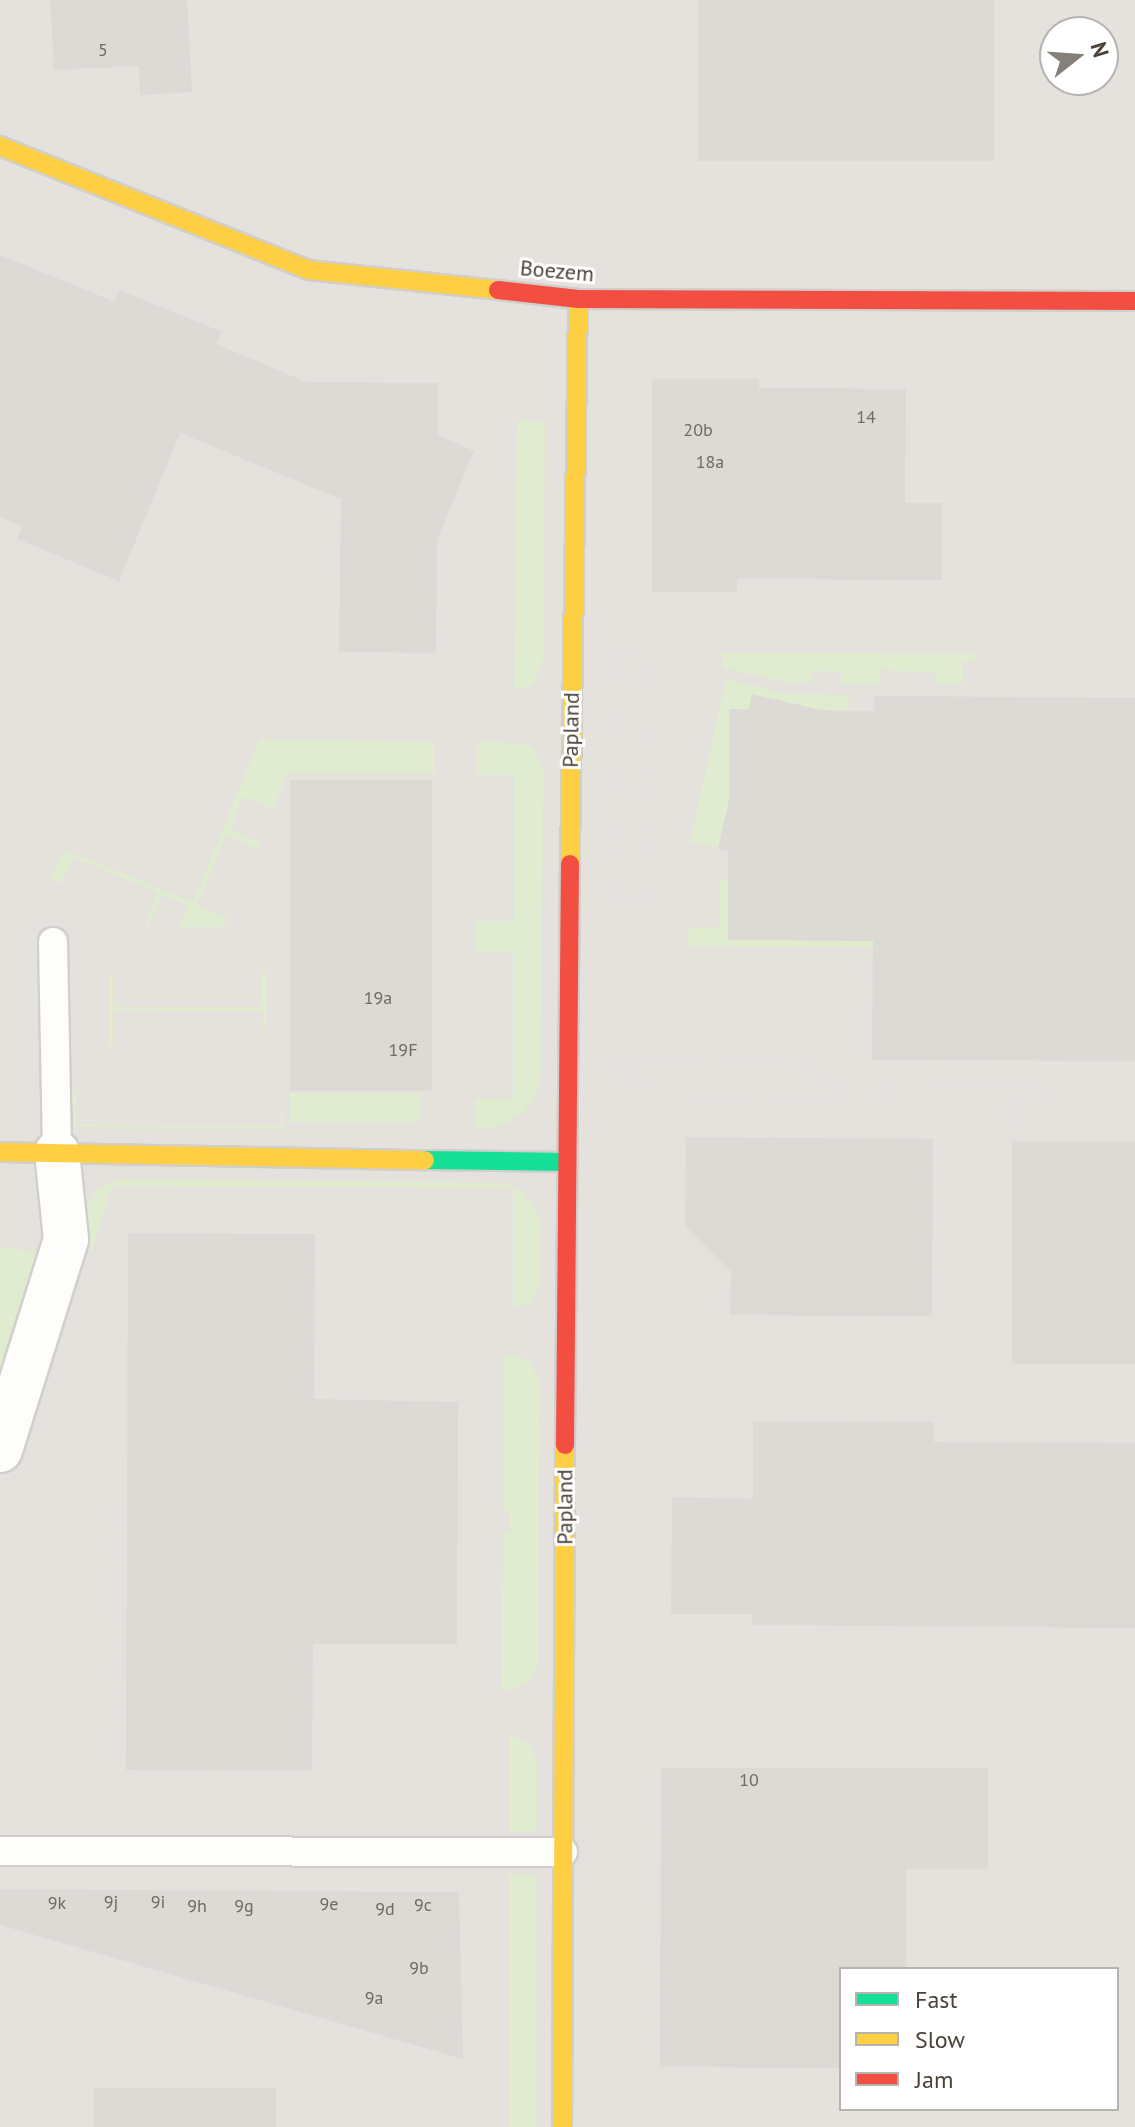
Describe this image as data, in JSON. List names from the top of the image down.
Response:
{
  "streets": {
    "street": ["Boezem", "Papland"]
  },
  "crossings": [
    ["Boezem", "Papland"]
  ],
  "house_numbers": [
    "5",
    "14",
    "20b",
    "18a",
    "19a",
    "19F",
    "10",
    "9j",
    "9i",
    "9k",
    "9e",
    "9c",
    "9h",
    "9g",
    "9d",
    "9b",
    "9a"
  ],
  "legend": ["Fast", "Slow", "Jam"],
  "north": "right"
}
